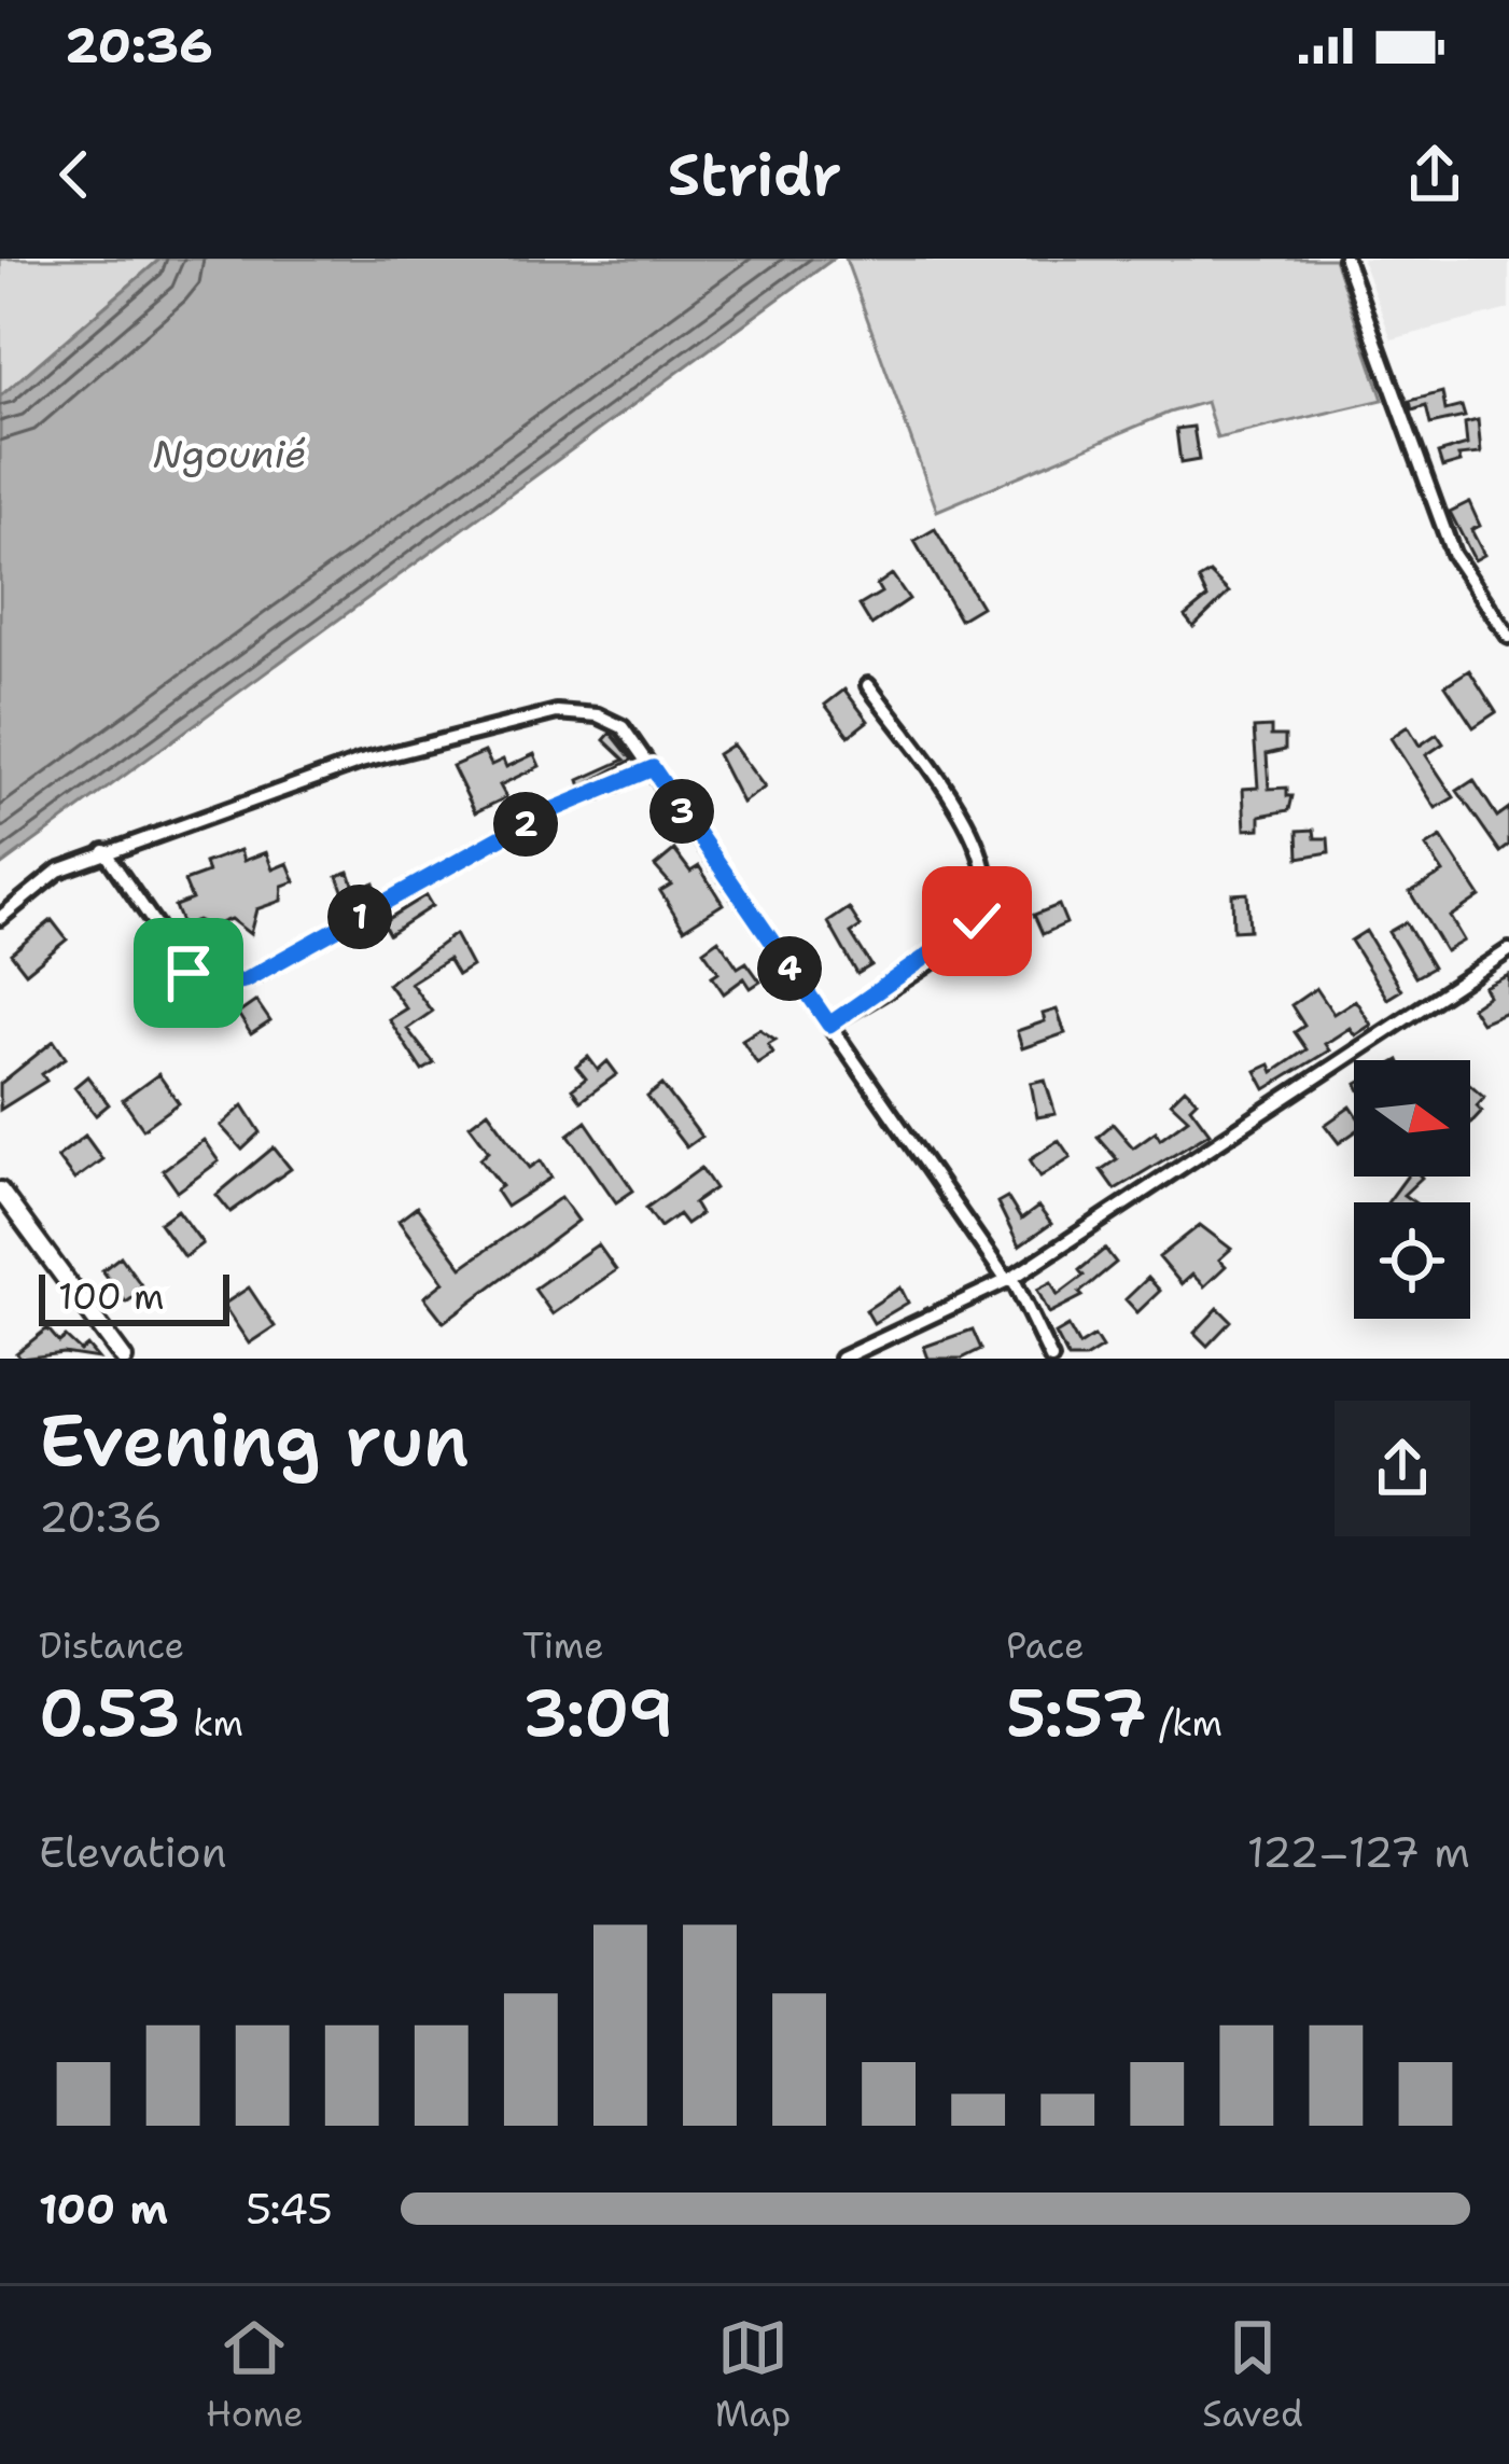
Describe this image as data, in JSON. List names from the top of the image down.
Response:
{
  "water": ["Ngounié"],
  "scale_bar": "100 m",
  "north": "right",
  "page": {
    "status": "20:36",
    "header": "Stridr",
    "pins": [
      "3",
      "2",
      "1",
      "4"
    ],
    "scale": "100 m",
    "heading": ["Evening run", "20:36"],
    "stats": [
      ["Distance", "0.53 km"],
      ["Time", "3:09"],
      ["Pace", "5:57 /km"]
    ],
    "chart": ["Elevation", "122–127 m"],
    "list": [
      {
        "name": "100 m",
        "note": "5:45"
      }
    ],
    "tabs": ["Home", "Map", "Saved"]
  }
}
